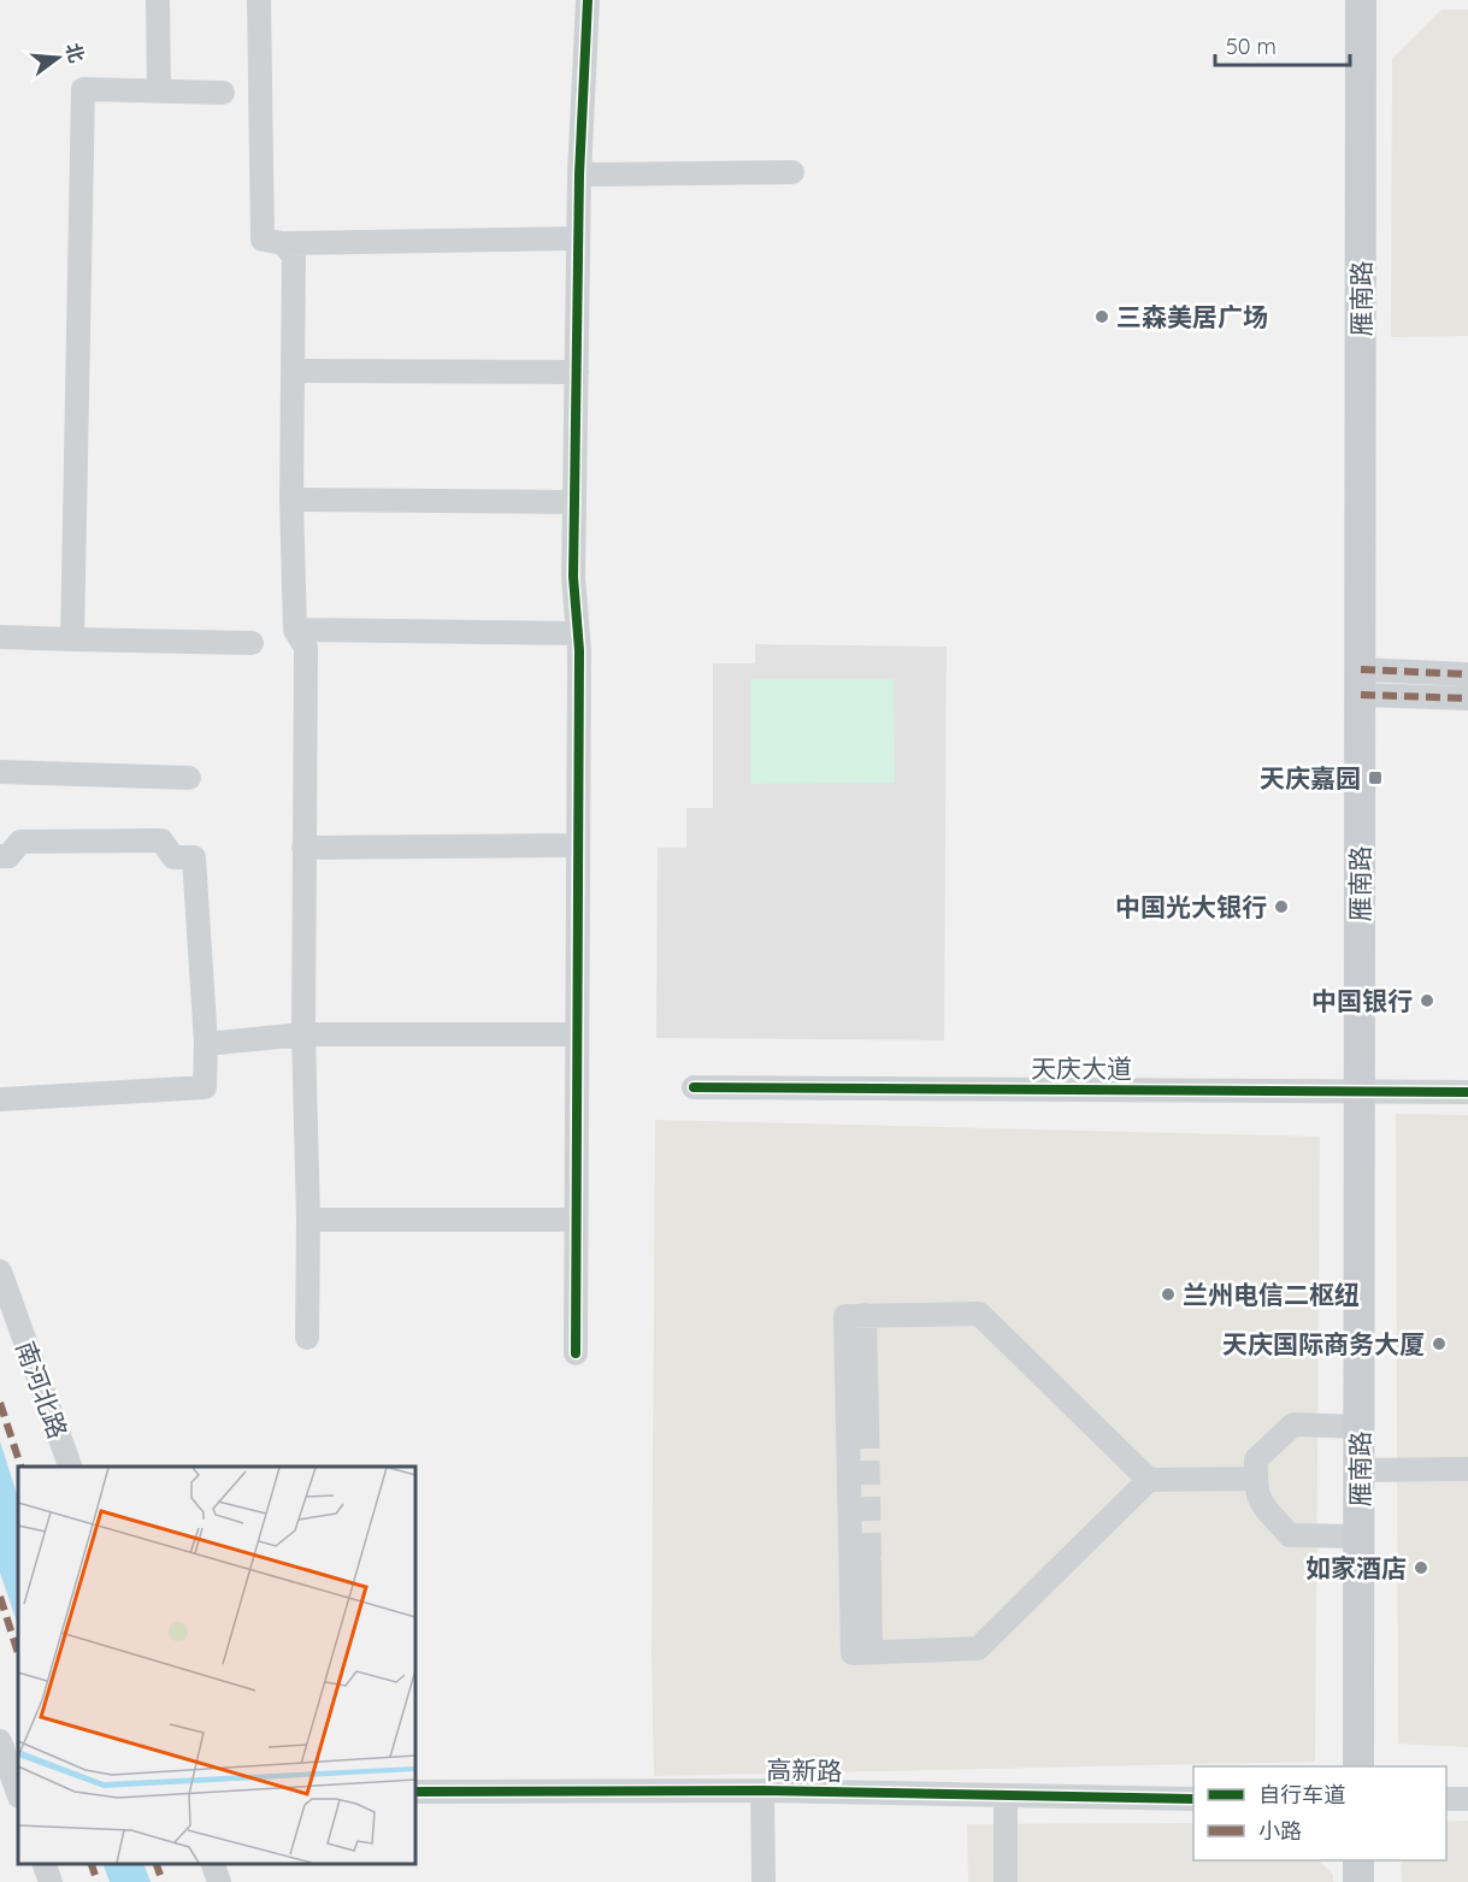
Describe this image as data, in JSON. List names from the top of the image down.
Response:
{
  "streets": {
    "main road": ["雁南路"],
    "street": ["天庆大道", "南河北路", "高新路"]
  },
  "crossings": [
    ["雁南路", "天庆大道"]
  ],
  "places": {
    "other": [
      "三森美居广场",
      "中国光大银行",
      "中国银行",
      "兰州电信二枢纽",
      "天庆国际商务大厦",
      "如家酒店"
    ],
    "transit": ["天庆嘉园"]
  },
  "legend": ["自行车道", "小路"],
  "scale_bar": "50 m",
  "north": "right"
}
